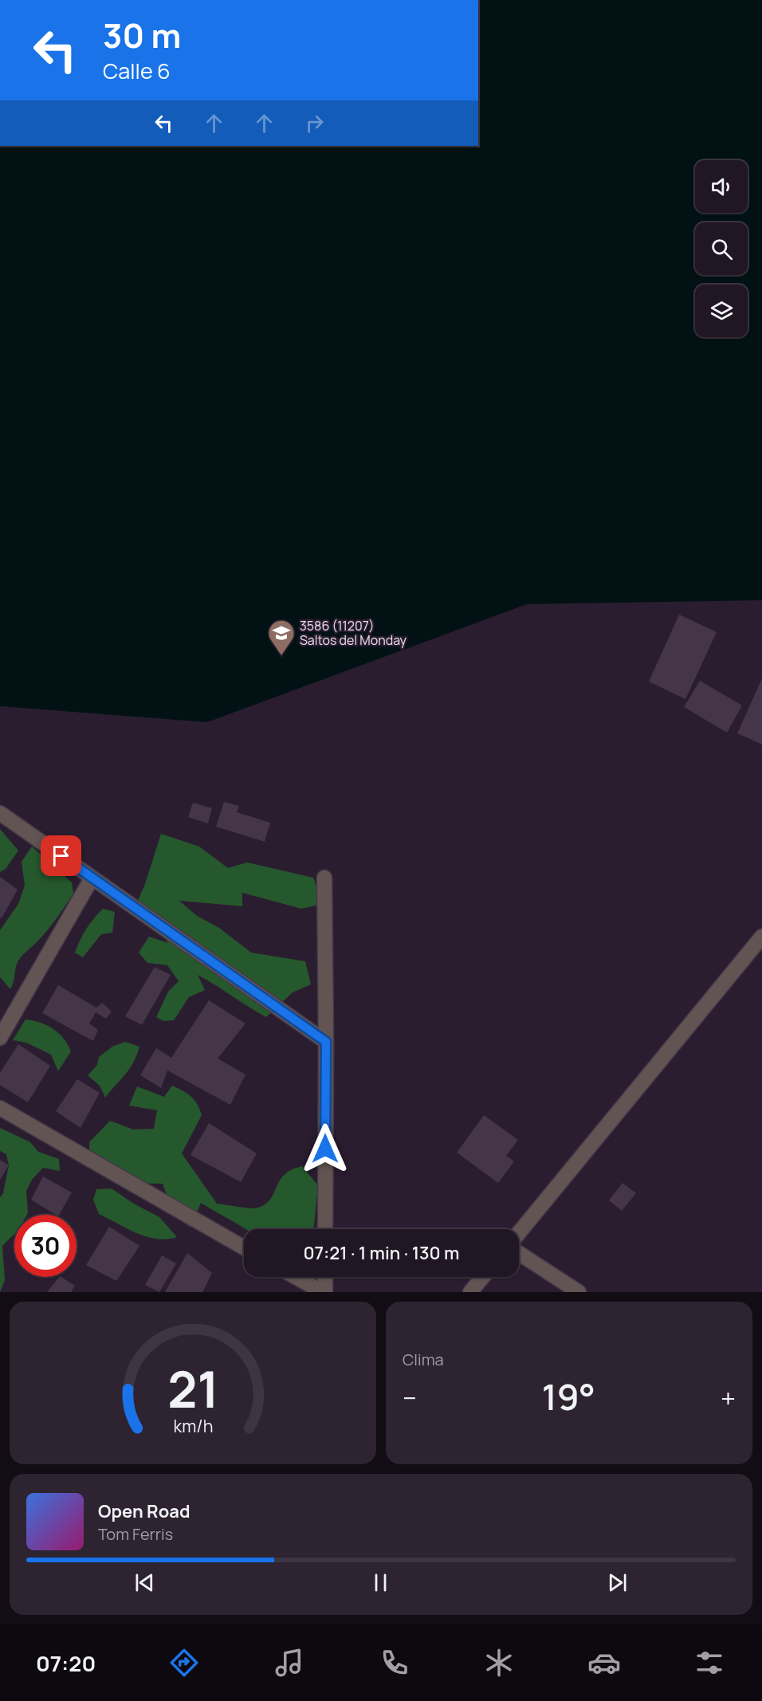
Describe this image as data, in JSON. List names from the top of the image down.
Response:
{
  "places": {
    "school or university": ["3586 (11207) Saltos del Monday"]
  },
  "page": {
    "turn": ["30 m", "Calle 6"],
    "limit": "30",
    "trip": "07:21 · 1 min · 130 m",
    "tile": "Clima",
    "heat": ["−", "19°", "+"],
    "song": ["Open Road", "Tom Ferris"],
    "tabs": "07:20",
    "gauge": ["21", "km/h"]
  }
}
